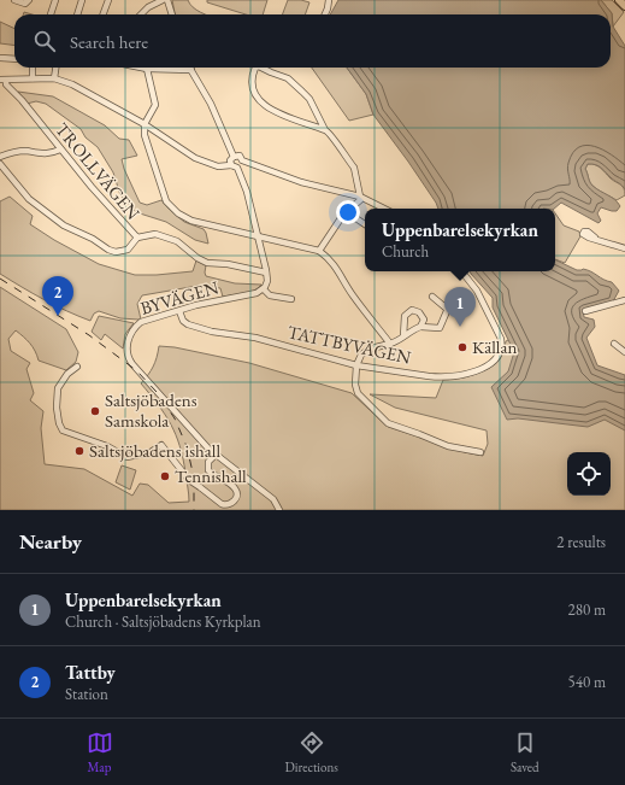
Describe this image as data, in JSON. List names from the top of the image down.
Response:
{
  "streets": {
    "street": ["TROLLVÄGEN", "BYVÄGEN", "TATTBYVÄGEN"]
  },
  "crossings": [
    ["BYVÄGEN", "TATTBYVÄGEN"]
  ],
  "places": [
    "Källan",
    "Saltsjöbadens Samskola",
    "Saltsjöbadens ishall",
    "Tennishall"
  ],
  "page": {
    "search": "Search here",
    "popup": ["Uppenbarelsekyrkan", "Church"],
    "pins": ["2", "1"],
    "heading": ["Nearby", "2 results"],
    "list": [
      {
        "mark": "1",
        "name": "Uppenbarelsekyrkan",
        "note": "Church · Saltsjöbadens Kyrkplan",
        "value": "280 m"
      },
      {
        "mark": "2",
        "name": "Tattby",
        "note": "Station",
        "value": "540 m"
      }
    ],
    "nav": ["Map", "Directions", "Saved"]
  }
}
